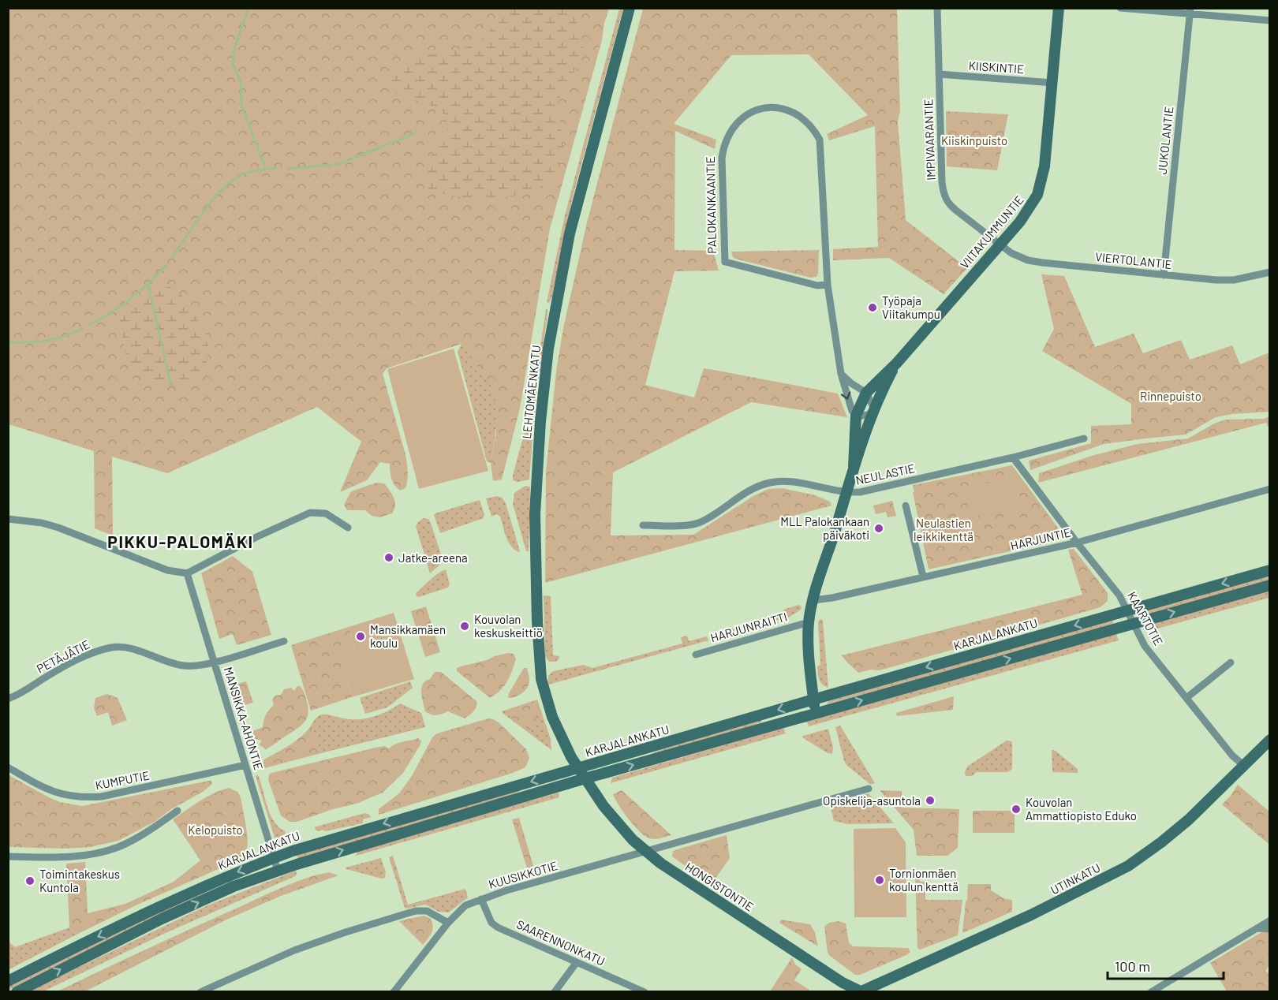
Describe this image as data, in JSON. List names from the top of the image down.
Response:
{
  "streets": {
    "main road": [
      "PALOKANKAANTIE",
      "VIITAKUMMUNTIE",
      "LEHTOMÄENKATU",
      "KARJALANKATU",
      "UTINKATU",
      "HONGISTONTIE"
    ],
    "street": [
      "KIISKINTIE",
      "IMPIVAARANTIE",
      "JUKOLANTIE",
      "VIERTOLANTIE",
      "NEULASTIE",
      "HARJUNTIE",
      "KAARTOTIE",
      "HARJUNRAITTI",
      "PETÄJÄTIE",
      "MANSIKKA-AHONTIE",
      "KUMPUTIE",
      "KUUSIKKOTIE",
      "SAARENNONKATU"
    ]
  },
  "crossings": [
    ["KIISKINTIE", "IMPIVAARANTIE"],
    ["KIISKINTIE", "VIITAKUMMUNTIE"],
    ["IMPIVAARANTIE", "VIITAKUMMUNTIE"],
    ["IMPIVAARANTIE", "VIERTOLANTIE"],
    ["JUKOLANTIE", "VIERTOLANTIE"],
    ["PALOKANKAANTIE", "VIITAKUMMUNTIE"],
    ["PALOKANKAANTIE", "NEULASTIE"],
    ["PALOKANKAANTIE", "HARJUNTIE"],
    ["PALOKANKAANTIE", "HARJUNRAITTI"],
    ["PALOKANKAANTIE", "KARJALANKATU"],
    ["VIITAKUMMUNTIE", "VIERTOLANTIE"],
    ["LEHTOMÄENKATU", "KARJALANKATU"],
    ["LEHTOMÄENKATU", "HONGISTONTIE"],
    ["NEULASTIE", "KAARTOTIE"],
    ["HARJUNTIE", "KAARTOTIE"],
    ["KAARTOTIE", "KARJALANKATU"],
    ["KAARTOTIE", "UTINKATU"],
    ["KARJALANKATU", "MANSIKKA-AHONTIE"],
    ["KARJALANKATU", "HONGISTONTIE"],
    ["PETÄJÄTIE", "MANSIKKA-AHONTIE"],
    ["MANSIKKA-AHONTIE", "KUMPUTIE"],
    ["KUUSIKKOTIE", "HONGISTONTIE"],
    ["KUUSIKKOTIE", "SAARENNONKATU"],
    ["UTINKATU", "HONGISTONTIE"]
  ],
  "districts": ["PIKKU-PALOMÄKI"],
  "parks": [
    "Kiiskinpuisto",
    "Rinnepuisto",
    "Neulastien leikkikenttä",
    "Kelopuisto"
  ],
  "places": [
    "Työpaja Viitakumpu",
    "MLL Palokankaan päiväkoti",
    "Jatke-areena",
    "Kouvolan keskuskeittiö",
    "Mansikkamäen koulu",
    "Opiskelija-asuntola",
    "Kouvolan Ammattiopisto Eduko",
    "Tornionmäen koulun kenttä",
    "Toimintakeskus Kuntola"
  ],
  "scale_bar": "100 m"
}
